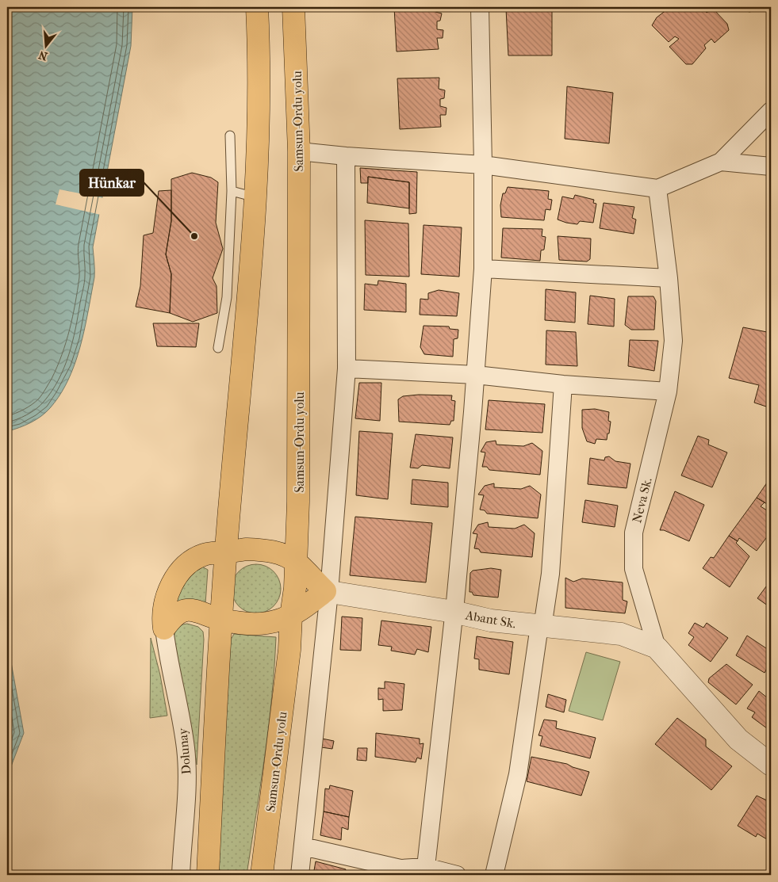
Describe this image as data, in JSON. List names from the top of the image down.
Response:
{
  "streets": {
    "highway": ["Samsun-Ordu yolu"],
    "street": ["Neva Sk.", "Abant Sk.", "Dolunay"]
  },
  "crossings": [
    ["Neva Sk.", "Abant Sk."]
  ],
  "places": ["Hünkar"],
  "north": "bottom"
}
